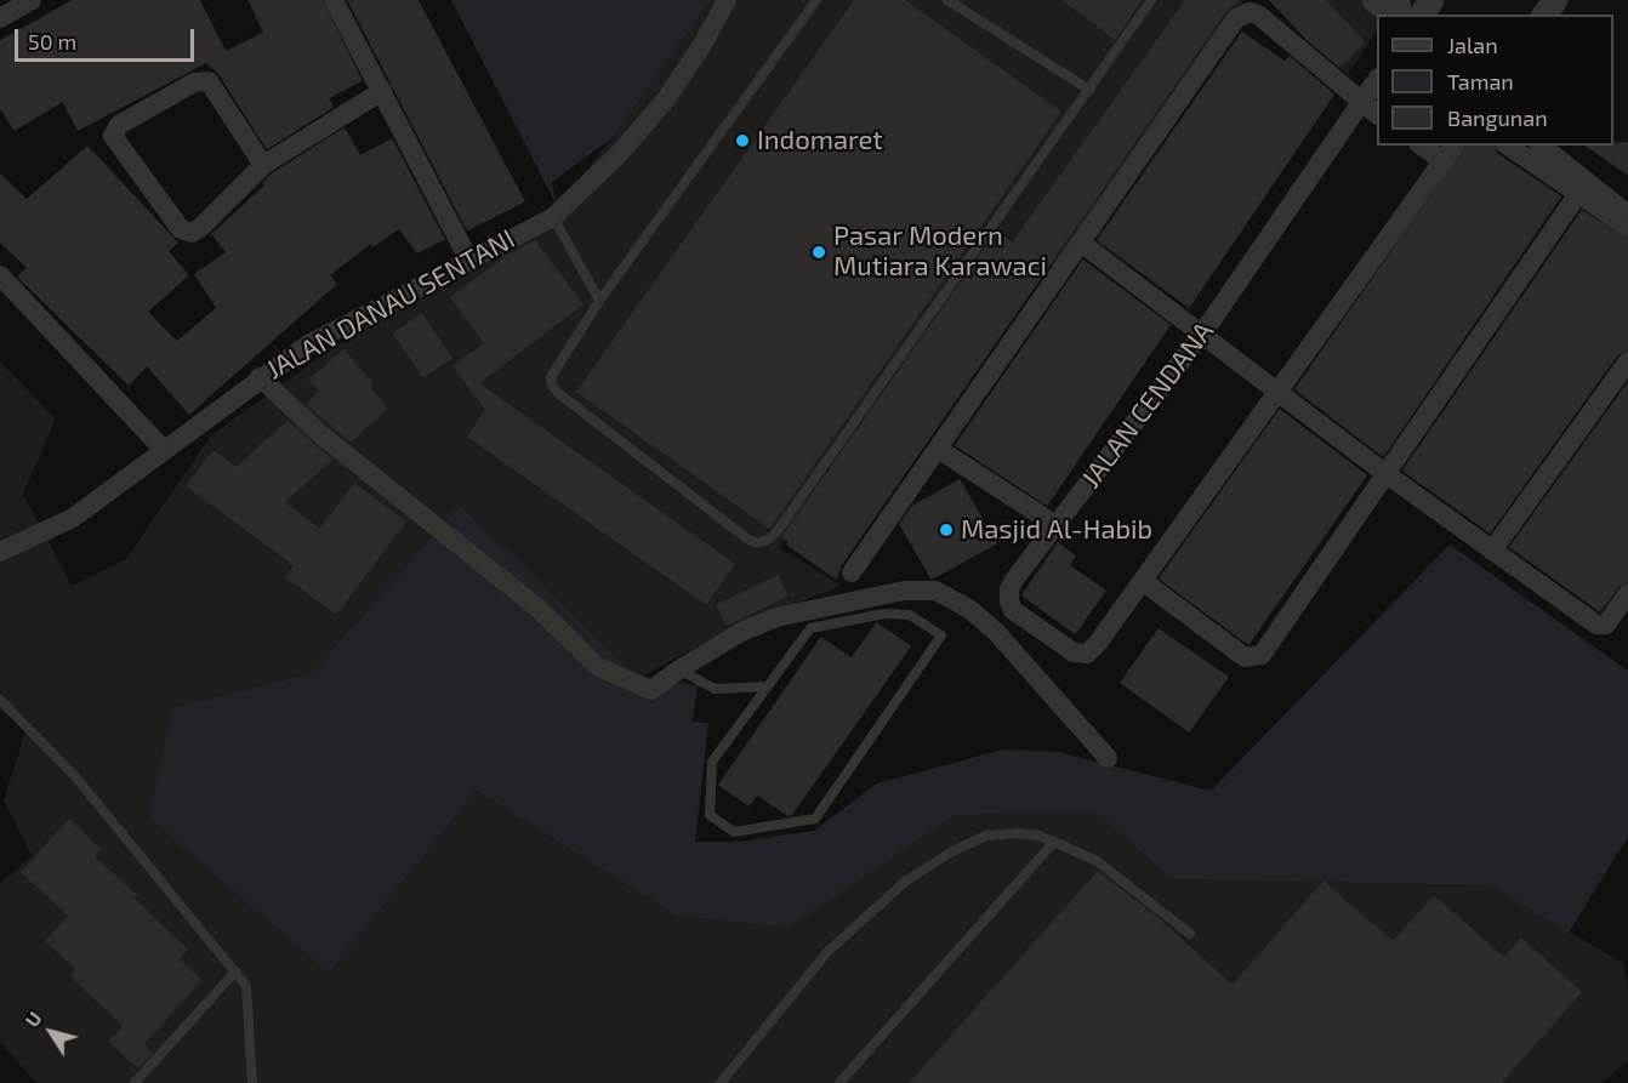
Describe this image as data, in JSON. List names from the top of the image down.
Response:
{
  "streets": {
    "street": ["JALAN DANAU SENTANI", "JALAN CENDANA"]
  },
  "places": ["Indomaret", "Pasar Modern Mutiara Karawaci", "Masjid Al-Habib"],
  "legend": ["Jalan", "Taman", "Bangunan"],
  "scale_bar": "50 m",
  "north": "top left"
}
